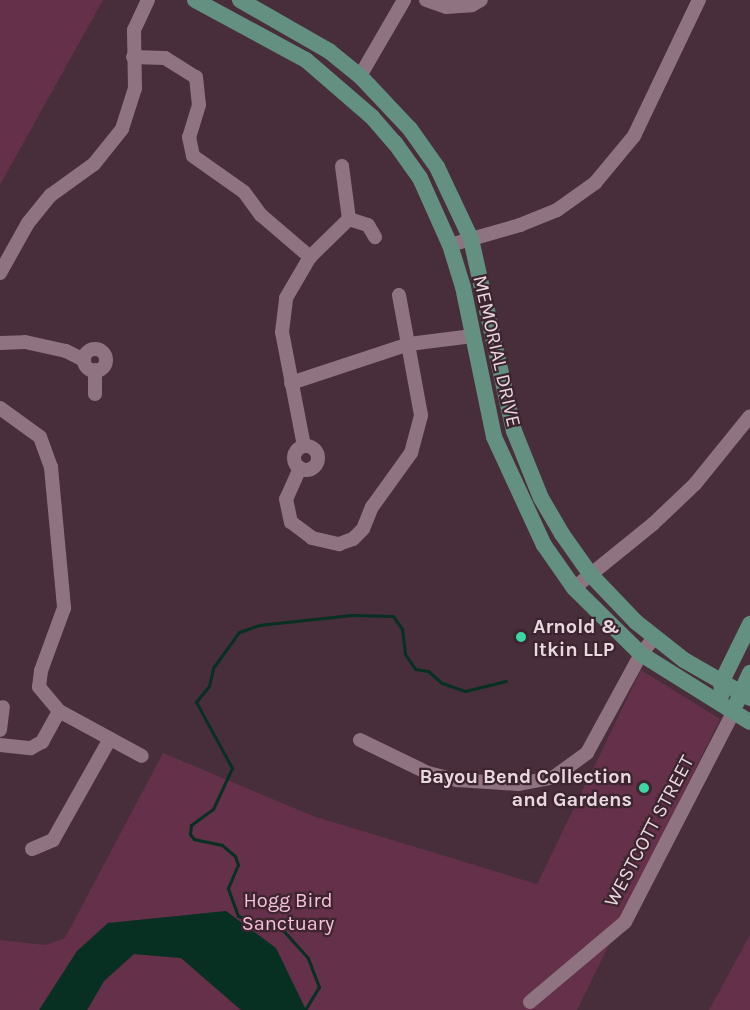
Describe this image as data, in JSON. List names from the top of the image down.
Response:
{
  "streets": {
    "main road": ["MEMORIAL DRIVE", "WESTCOTT STREET"]
  },
  "crossings": [
    ["MEMORIAL DRIVE", "WESTCOTT STREET"]
  ],
  "parks": ["Hogg Bird Sanctuary"],
  "places": ["Arnold & Itkin LLP", "Bayou Bend Collection and Gardens"]
}
